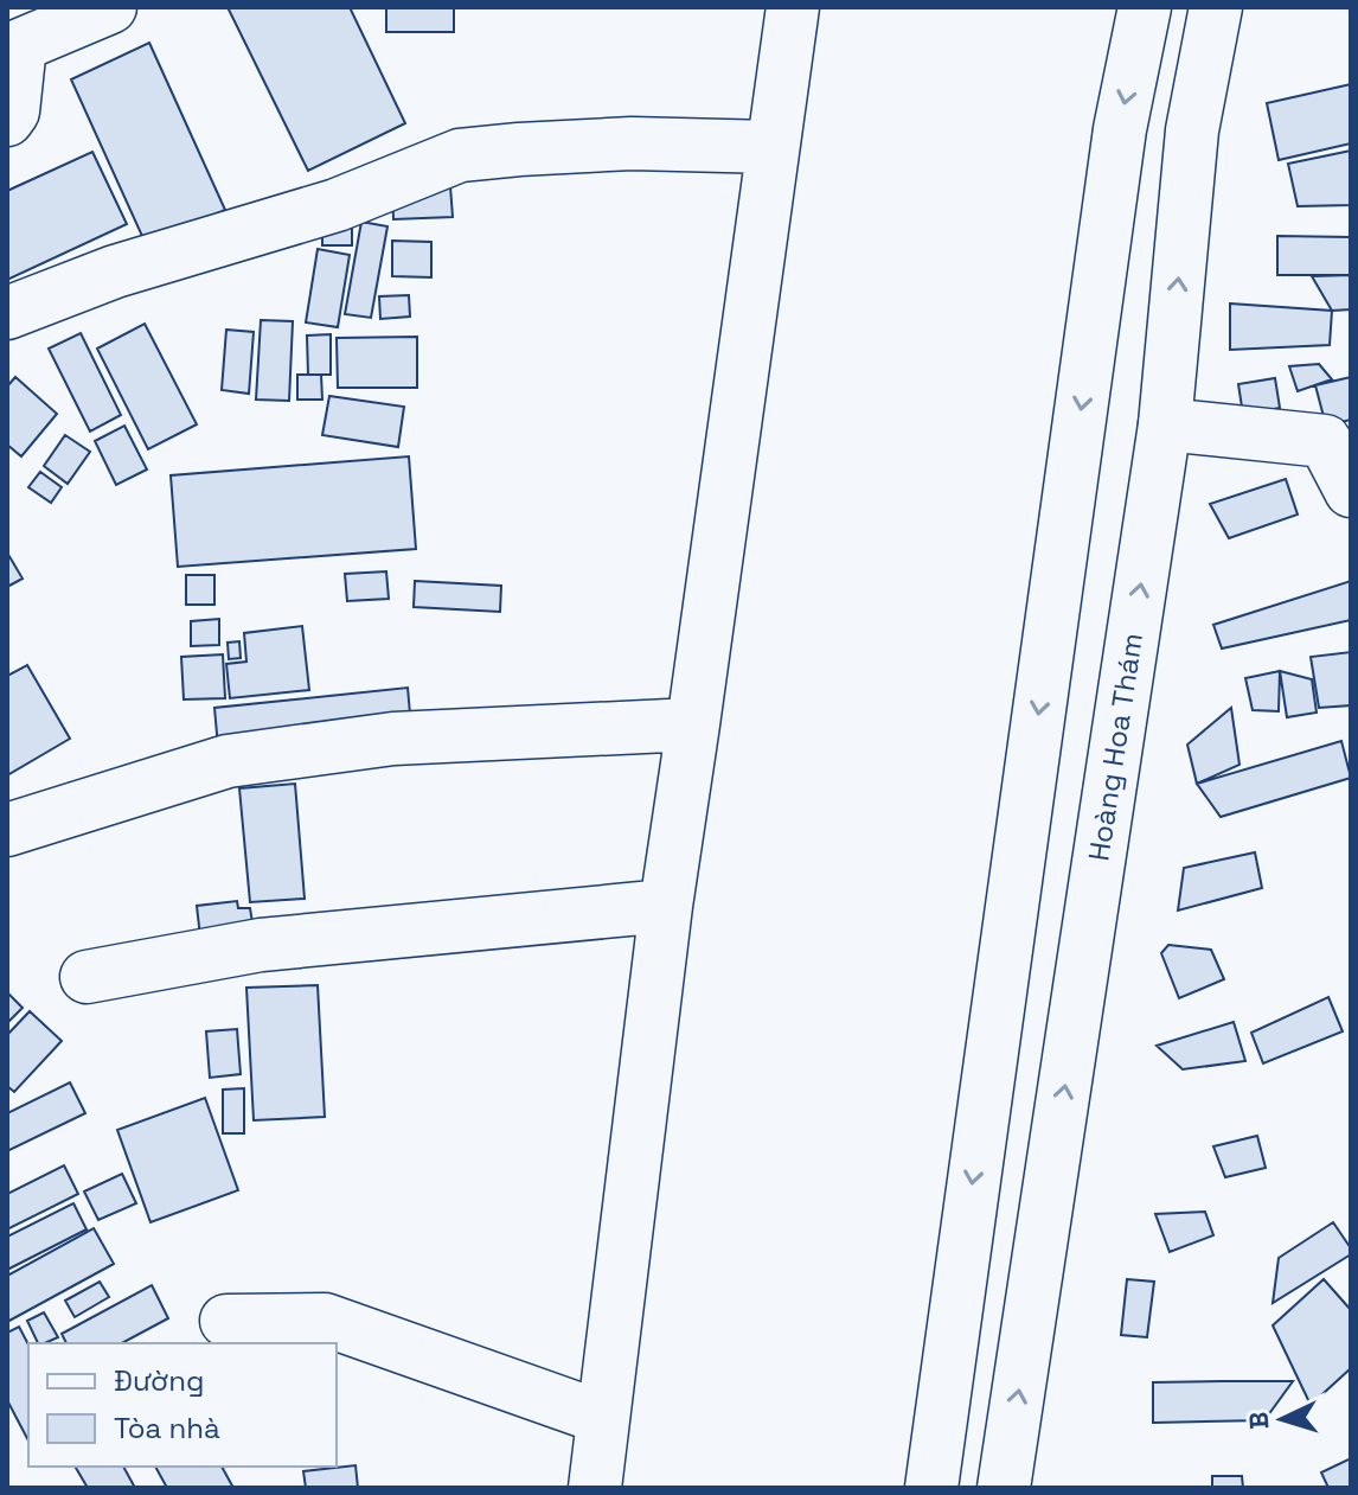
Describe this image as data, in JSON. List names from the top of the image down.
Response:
{
  "streets": {
    "street": ["Hoàng Hoa Thám"]
  },
  "legend": ["Đường", "Tòa nhà"],
  "north": "left"
}
